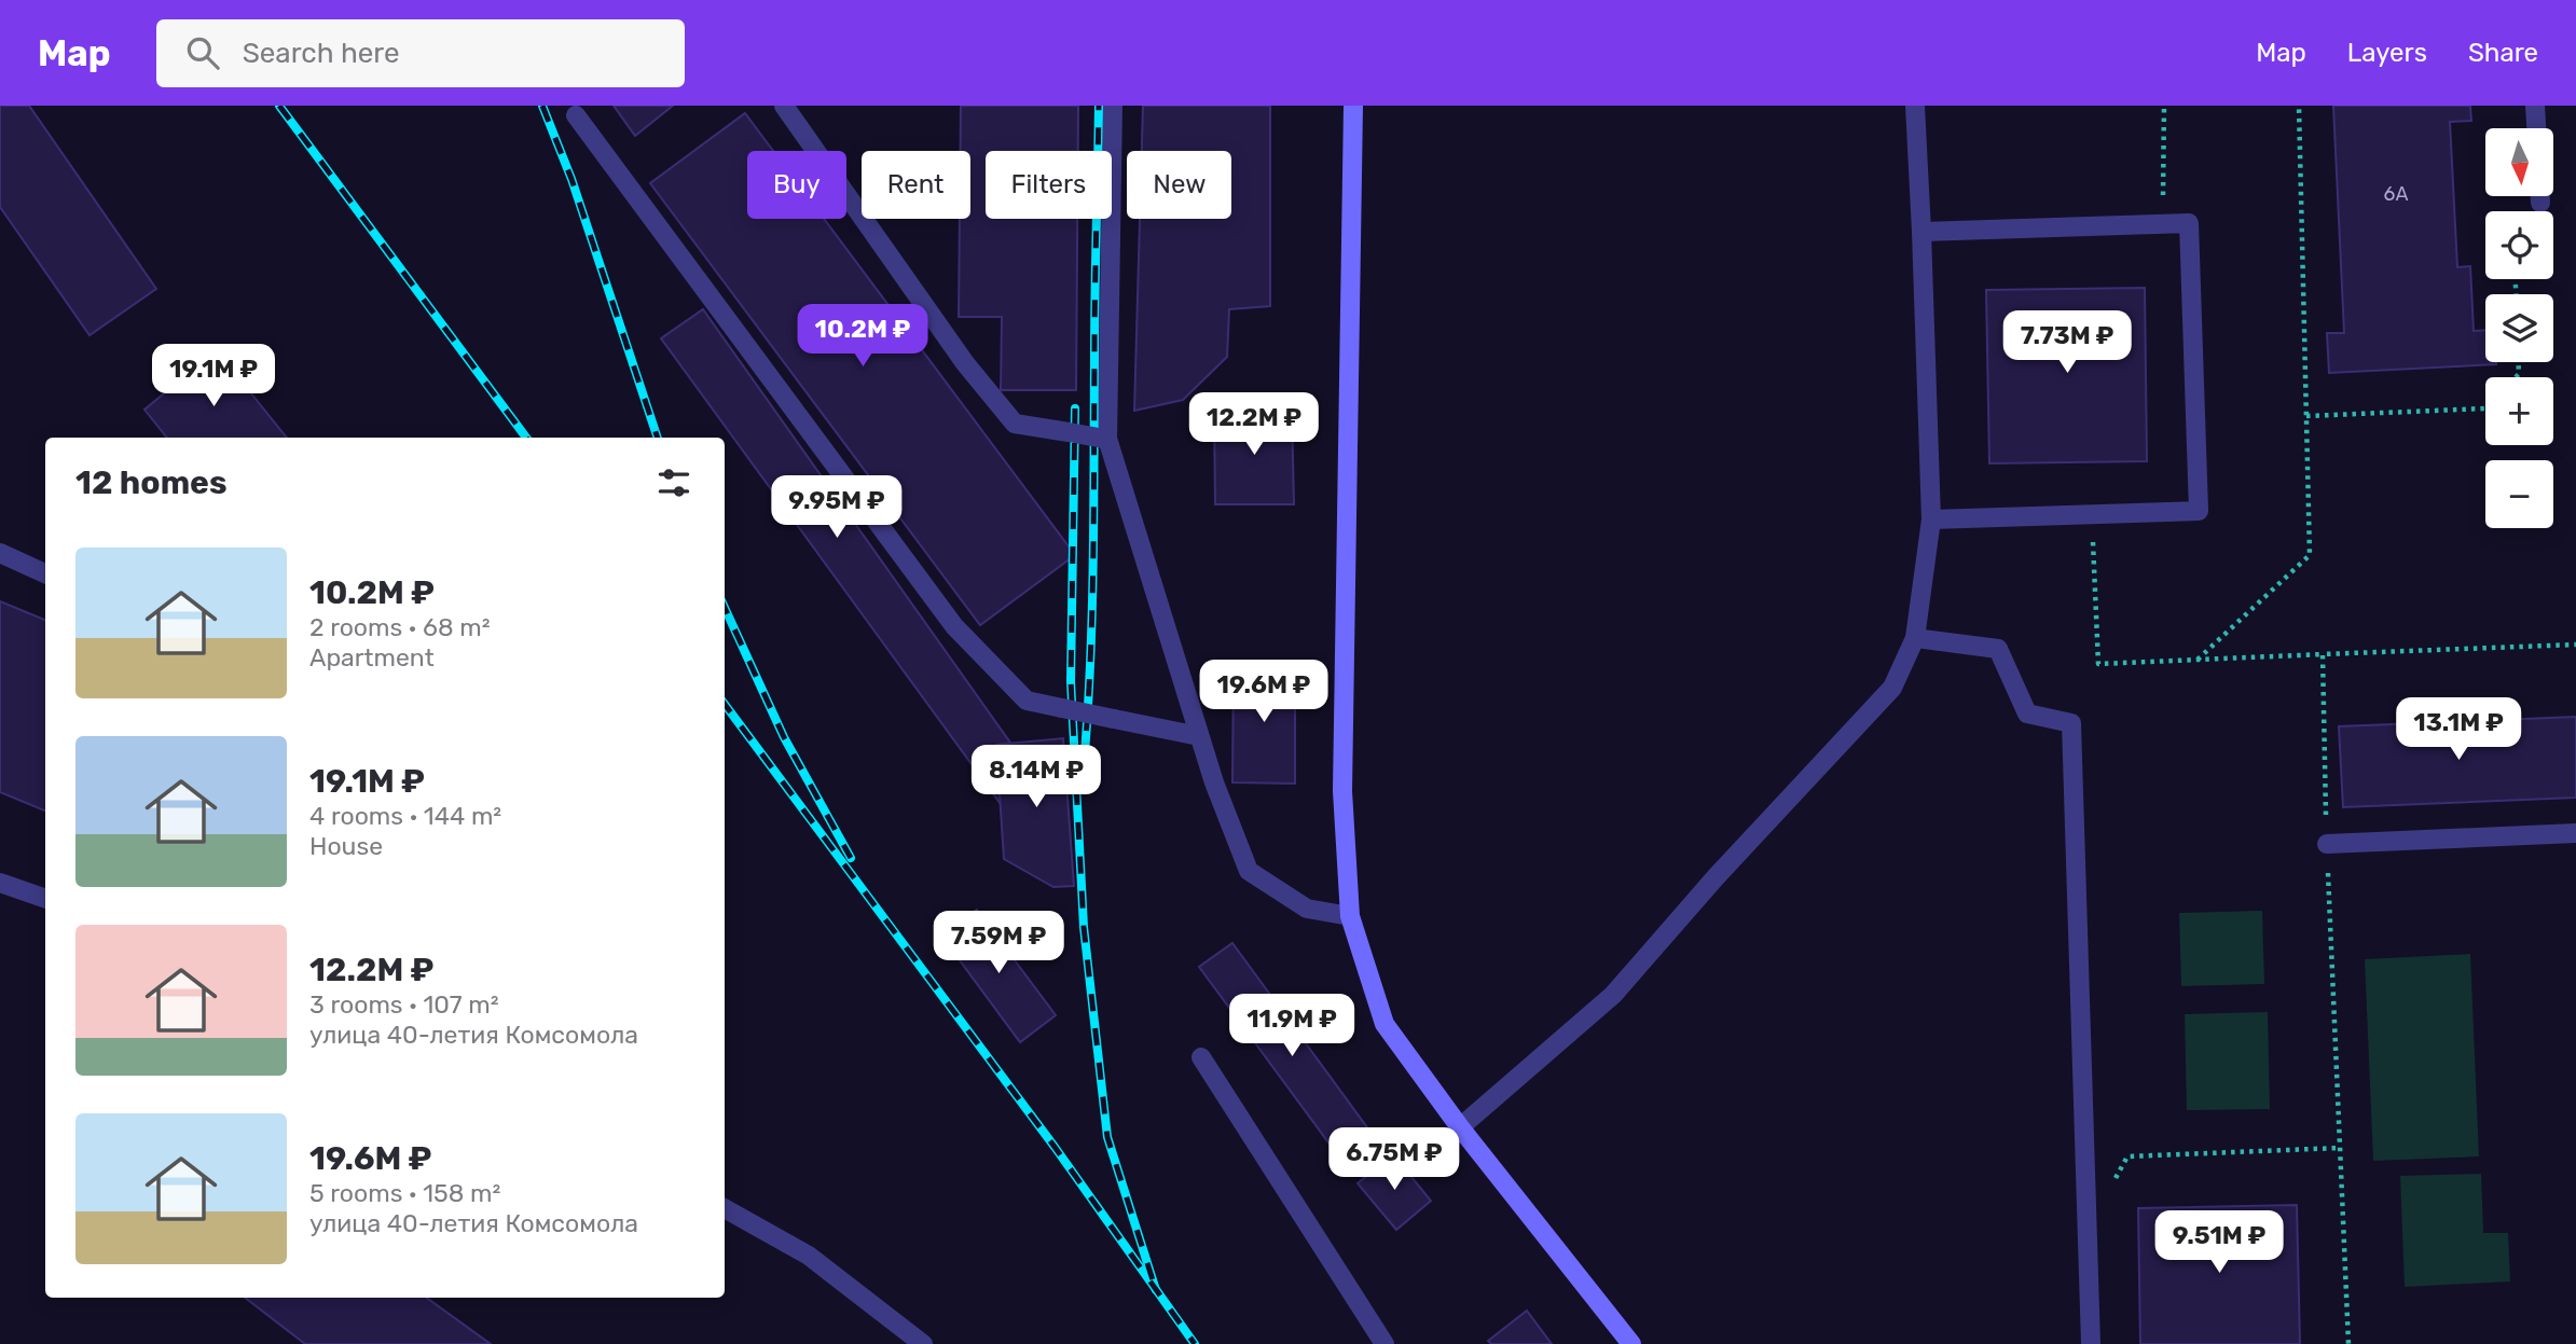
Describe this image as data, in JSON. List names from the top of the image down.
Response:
{
  "house_numbers": ["6А"],
  "north": "bottom",
  "page": {
    "header": "Map",
    "search": "Search here",
    "nav": ["Map", "Layers", "Share"],
    "map_buttons": ["+", "−"],
    "chip": [
      "Buy",
      "Rent",
      "Filters",
      "New"
    ],
    "price": [
      "10.2M ₽",
      "7.73M ₽",
      "19.1M ₽",
      "12.2M ₽",
      "9.95M ₽",
      "19.6M ₽",
      "13.1M ₽",
      "8.14M ₽",
      "7.59M ₽",
      "11.9M ₽",
      "6.75M ₽",
      "9.51M ₽"
    ],
    "heading": "12 homes",
    "list": [
      {
        "name": "10.2M ₽",
        "note": "2 rooms · 68 m² · Apartment"
      },
      {
        "name": "19.1M ₽",
        "note": "4 rooms · 144 m² · House"
      },
      {
        "name": "12.2M ₽",
        "note": "3 rooms · 107 m² · улица 40-летия Комсомола"
      },
      {
        "name": "19.6M ₽",
        "note": "5 rooms · 158 m² · улица 40-летия Комсомола"
      }
    ]
  }
}
